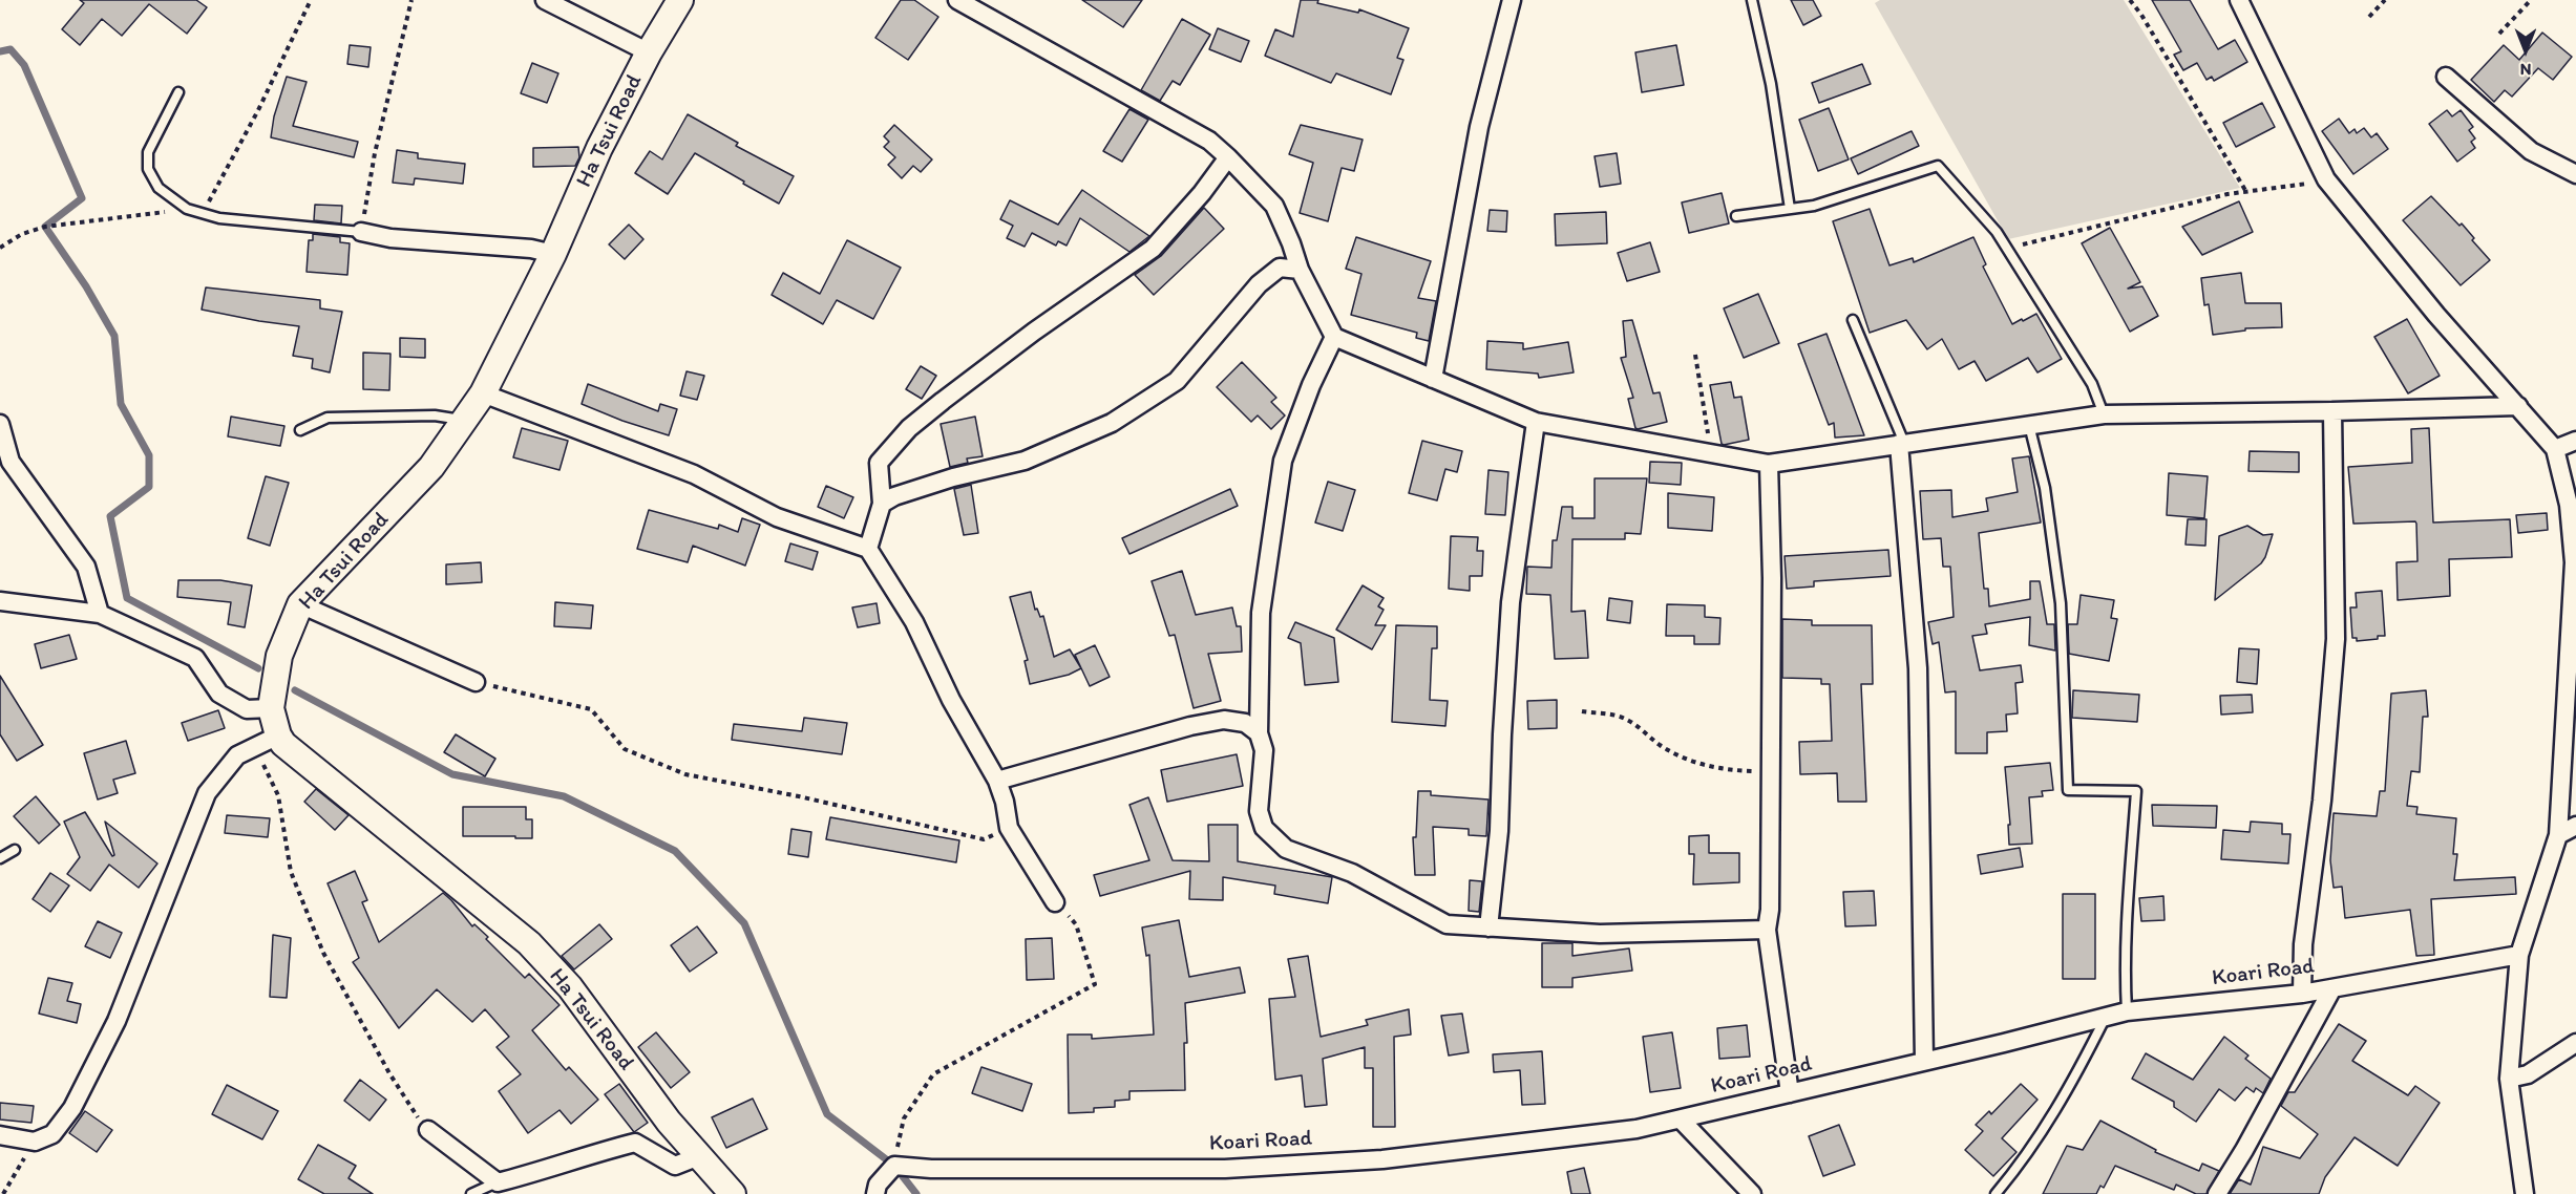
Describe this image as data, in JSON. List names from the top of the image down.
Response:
{
  "streets": {
    "street": ["Ha Tsui Road", "Koari Road"]
  },
  "north": "bottom"
}
